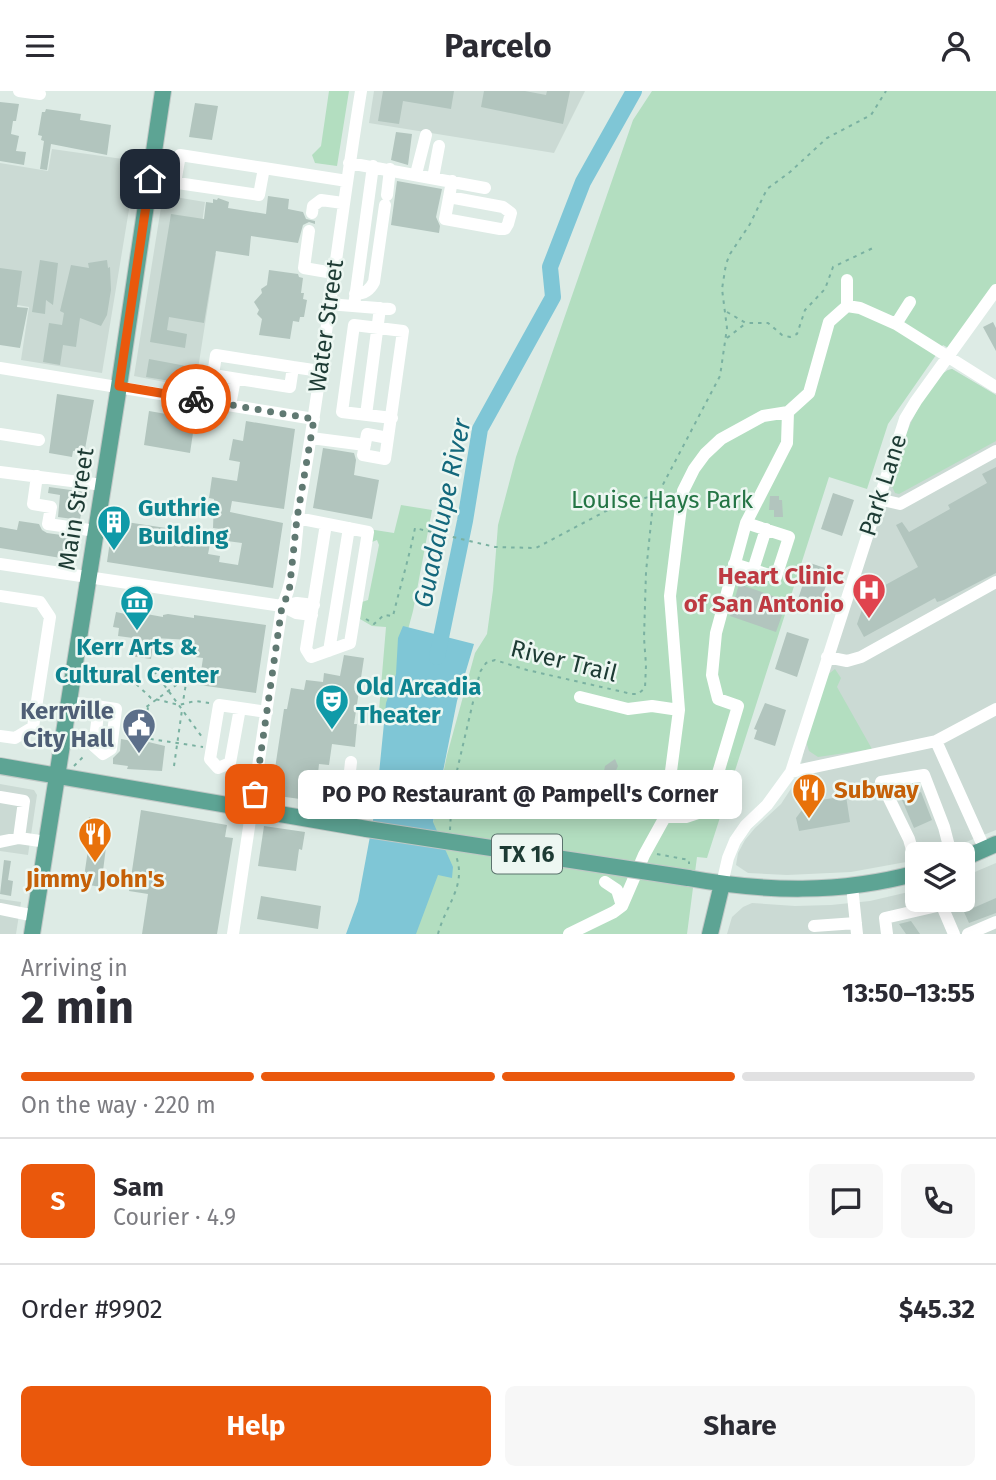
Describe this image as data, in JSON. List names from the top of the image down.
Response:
{
  "streets": {
    "main road": ["Main Street", "TX 16"],
    "street": ["Water Street", "Park Lane"],
    "path": ["River Trail"]
  },
  "crossings": [
    ["Water Street", "TX 16"],
    ["Park Lane", "TX 16"],
    ["Main Street", "TX 16"]
  ],
  "water": ["Guadalupe River"],
  "parks": ["Louise Hays Park"],
  "places": {
    "building": ["Guthrie Building"],
    "hospital": ["Heart Clinic of San Antonio"],
    "museum": ["Kerr Arts & Cultural Center"],
    "theatre": ["Old Arcadia Theater"],
    "public building": ["Kerrville City Hall"],
    "other": ["PO PO Restaurant @ Pampell's Corner"],
    "restaurant": ["Subway", "Jimmy John's"]
  },
  "page": {
    "header": "Parcelo",
    "bubble": "PO PO Restaurant @ Pampell's Corner",
    "heading": ["2 min", "Arriving in", "13:50–13:55"],
    "panel": [
      "Sam",
      "Courier · 4.9",
      "Order #9902",
      "$45.32"
    ],
    "bar": "On the way · 220 m",
    "round": "S",
    "buttons": ["Help", "Share"]
  }
}
